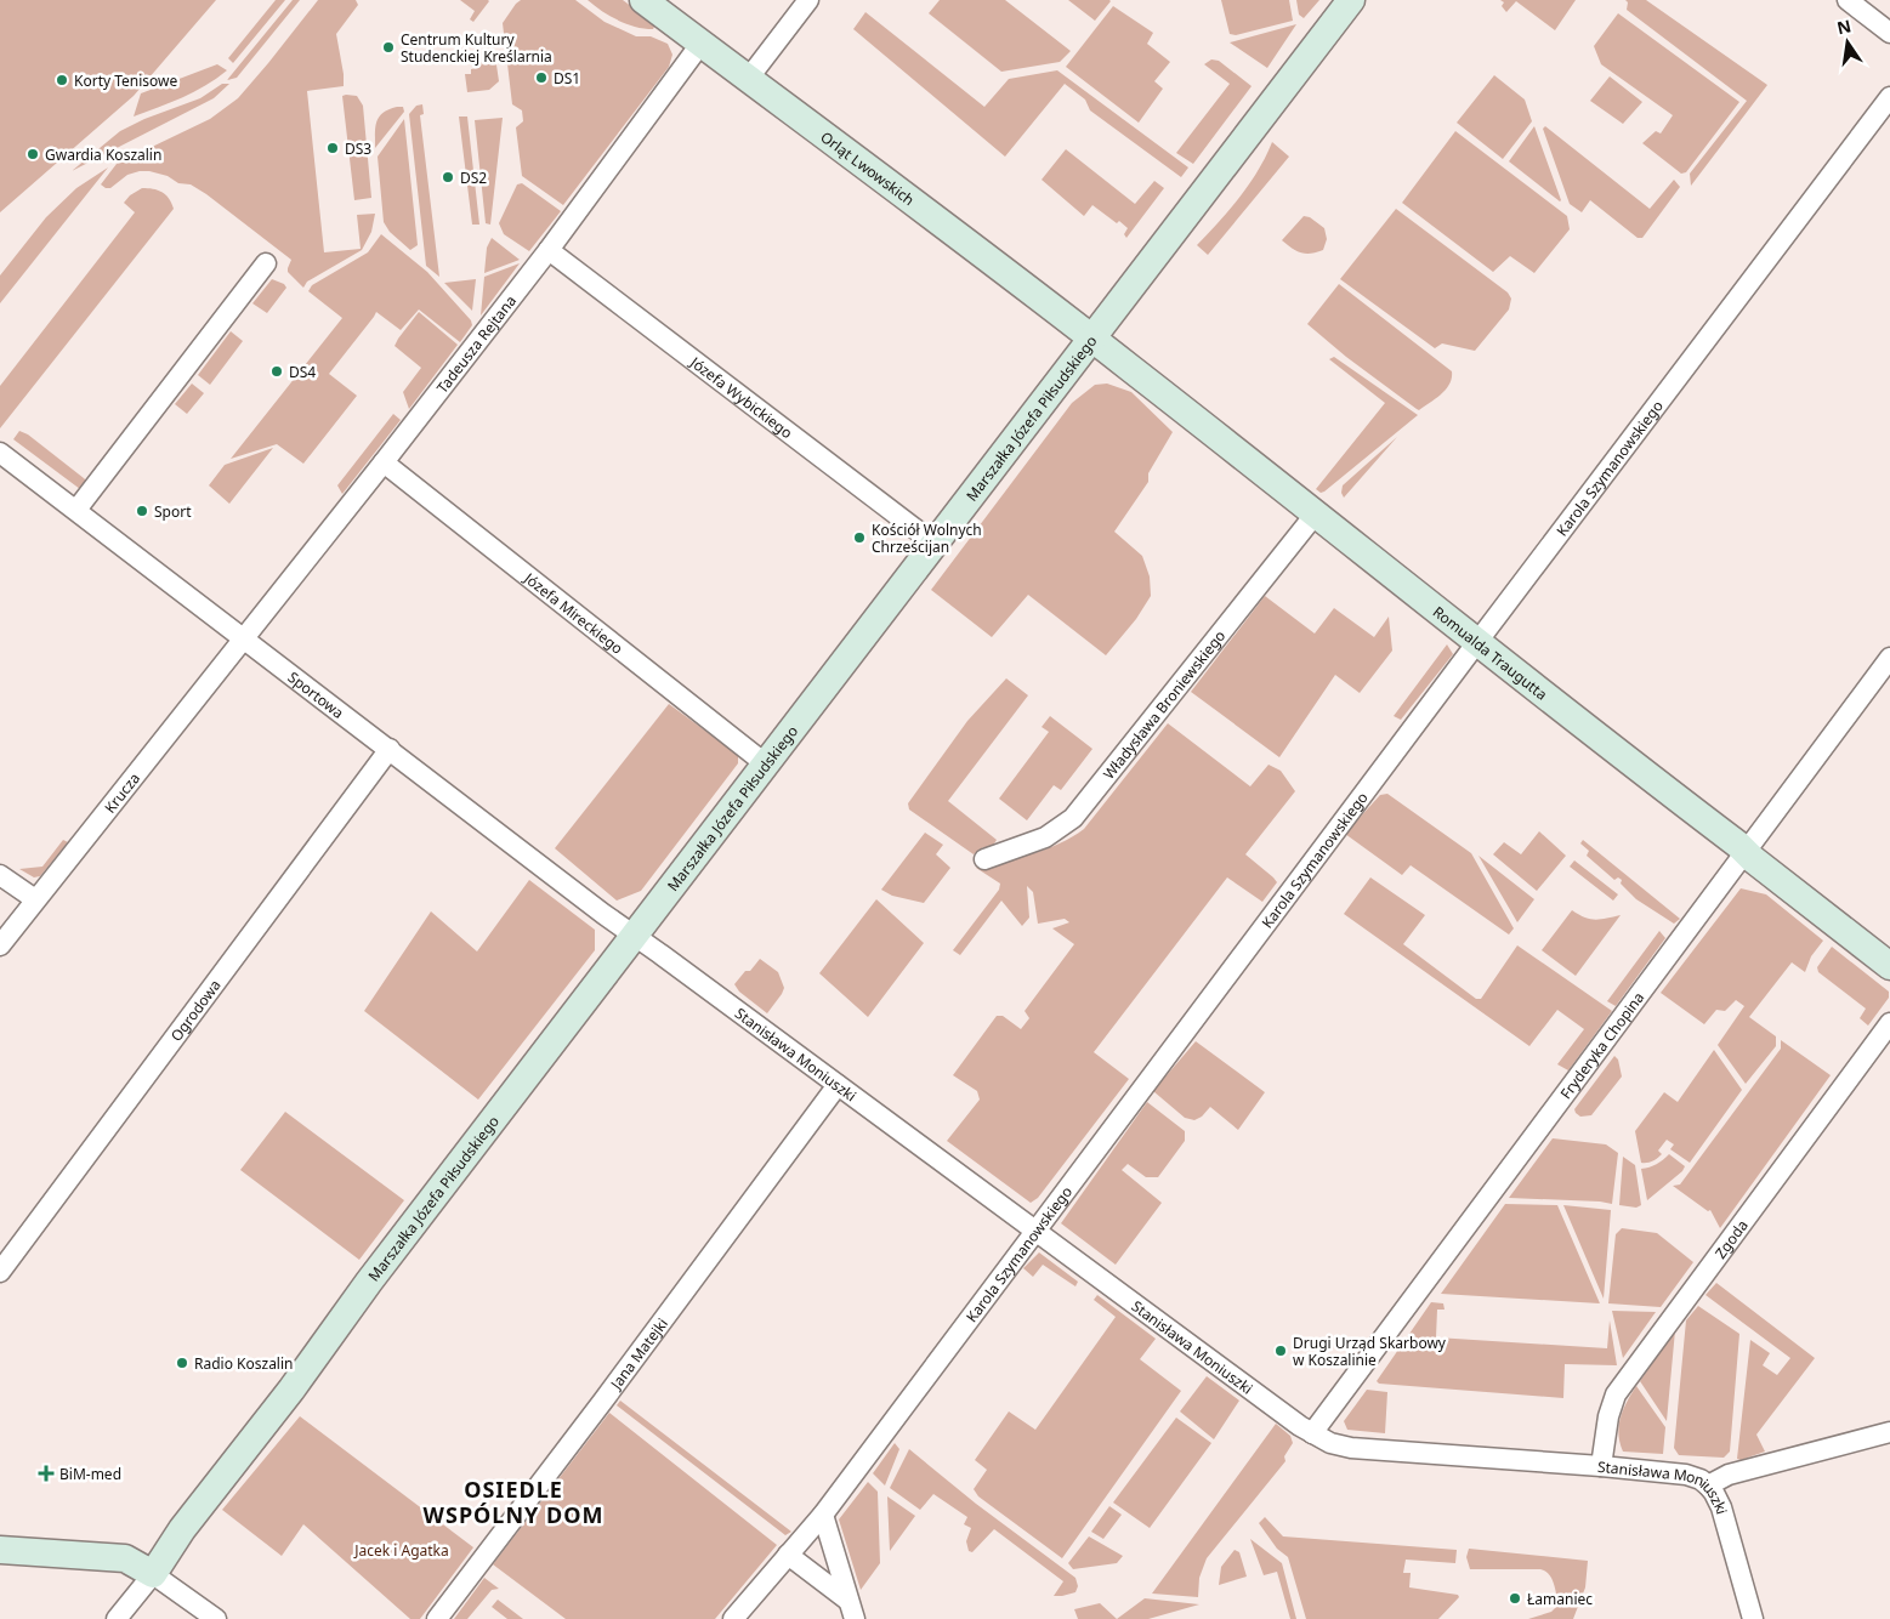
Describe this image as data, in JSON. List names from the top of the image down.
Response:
{
  "streets": {
    "street": [
      "Orląt Lwowskich",
      "Tadeusza Rejtana",
      "Józefa Wybickiego",
      "Marszałka Józefa Piłsudskiego",
      "Karola Szymanowskiego",
      "Józefa Mireckiego",
      "Romualda Traugutta",
      "Sportowa",
      "Władysława Broniewskiego",
      "Krucza",
      "Ogrodowa",
      "Fryderyka Chopina",
      "Stanisława Moniuszki",
      "Zgoda",
      "Jana Matejki"
    ]
  },
  "crossings": [
    ["Orląt Lwowskich", "Tadeusza Rejtana"],
    ["Orląt Lwowskich", "Marszałka Józefa Piłsudskiego"],
    ["Orląt Lwowskich", "Romualda Traugutta"],
    ["Tadeusza Rejtana", "Józefa Wybickiego"],
    ["Tadeusza Rejtana", "Józefa Mireckiego"],
    ["Tadeusza Rejtana", "Sportowa"],
    ["Tadeusza Rejtana", "Krucza"],
    ["Józefa Wybickiego", "Marszałka Józefa Piłsudskiego"],
    ["Marszałka Józefa Piłsudskiego", "Józefa Mireckiego"],
    ["Marszałka Józefa Piłsudskiego", "Romualda Traugutta"],
    ["Marszałka Józefa Piłsudskiego", "Sportowa"],
    ["Marszałka Józefa Piłsudskiego", "Stanisława Moniuszki"],
    ["Karola Szymanowskiego", "Romualda Traugutta"],
    ["Karola Szymanowskiego", "Stanisława Moniuszki"],
    ["Romualda Traugutta", "Władysława Broniewskiego"],
    ["Romualda Traugutta", "Fryderyka Chopina"],
    ["Sportowa", "Krucza"],
    ["Sportowa", "Ogrodowa"],
    ["Sportowa", "Stanisława Moniuszki"],
    ["Fryderyka Chopina", "Stanisława Moniuszki"],
    ["Stanisława Moniuszki", "Zgoda"],
    ["Stanisława Moniuszki", "Jana Matejki"]
  ],
  "districts": ["OSIEDLE WSPÓLNY DOM"],
  "parks": ["Jacek i Agatka"],
  "places": {
    "other": [
      "Centrum Kultury Studenckiej Kreślarnia",
      "DS1",
      "Korty Tenisowe",
      "DS3",
      "Gwardia Koszalin",
      "DS2",
      "DS4",
      "Sport",
      "Kościół Wolnych Chrześcijan",
      "Drugi Urząd Skarbowy w Koszalinie",
      "Radio Koszalin",
      "Łamaniec"
    ],
    "health": ["BiM-med"]
  },
  "north": "top"
}
